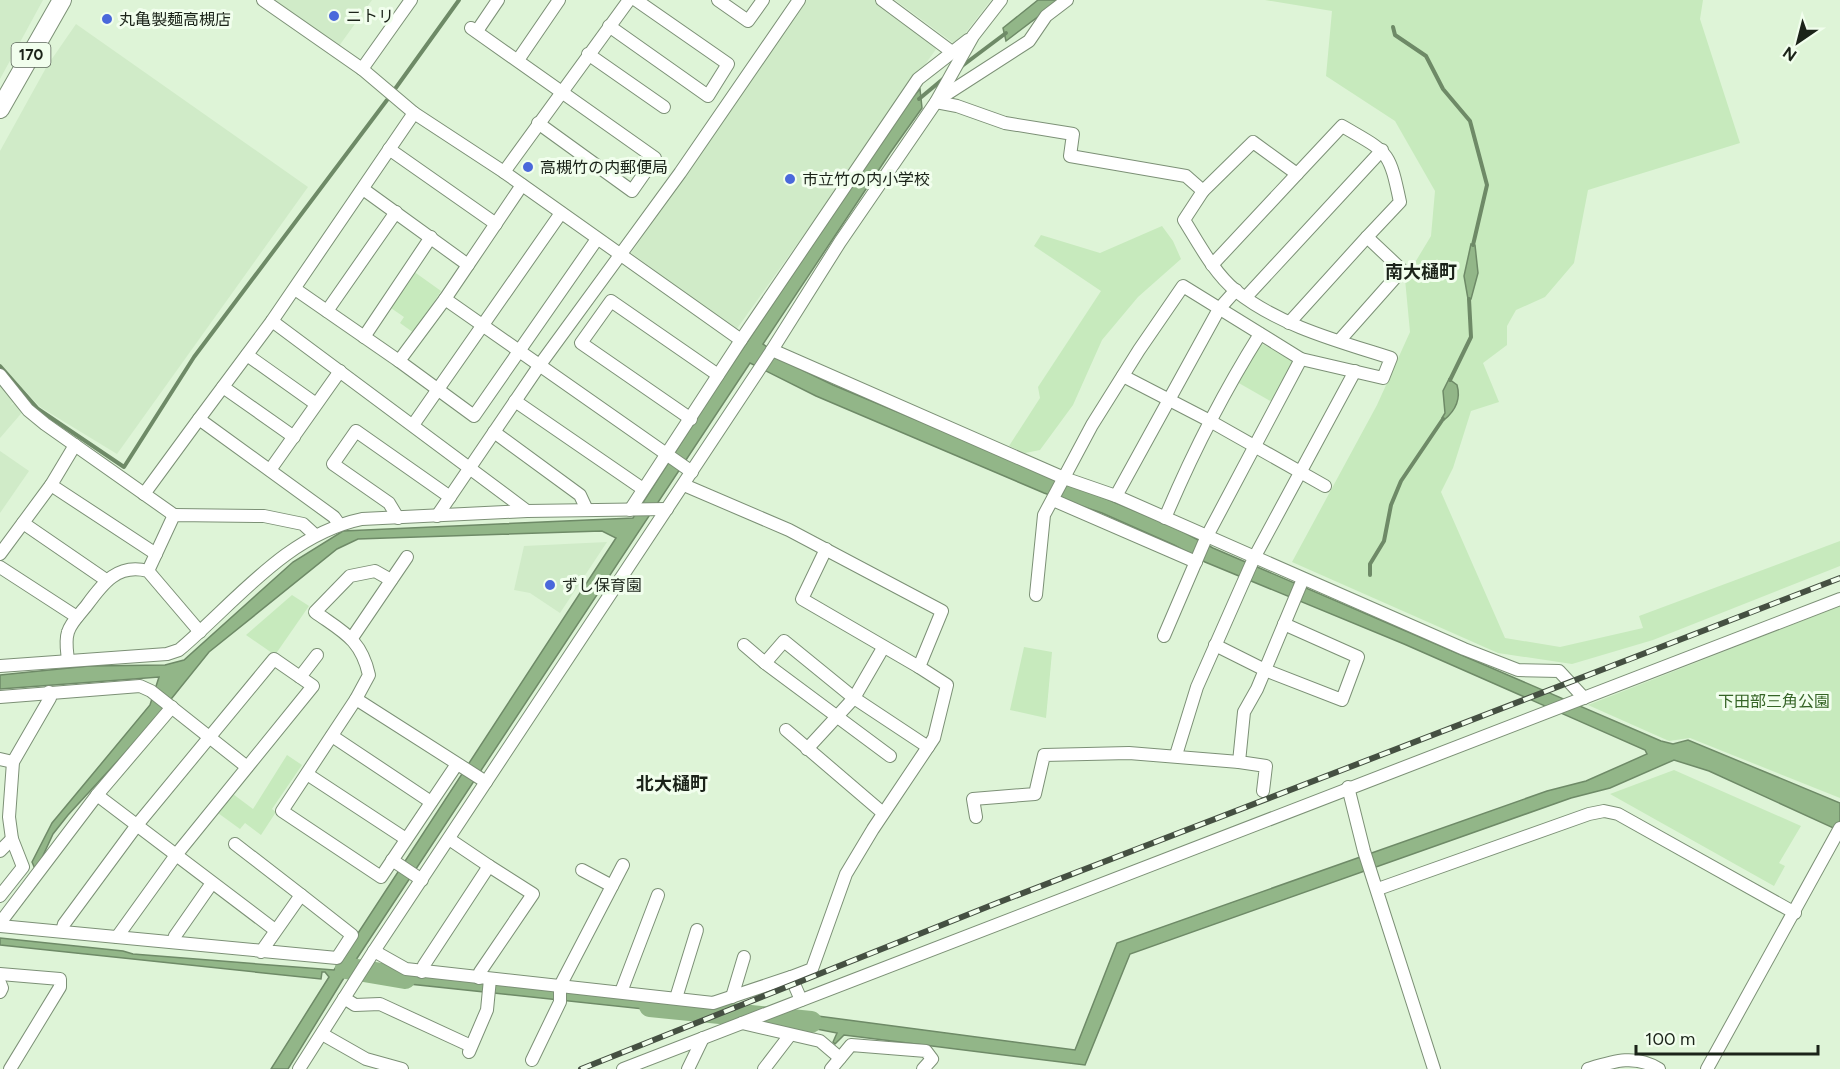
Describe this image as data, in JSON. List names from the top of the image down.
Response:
{
  "streets": {
    "highway": ["170"]
  },
  "districts": ["南大樋町", "北大樋町"],
  "parks": ["下田部三角公園"],
  "places": [
    "ニトリ",
    "丸亀製麺高槻店",
    "高槻竹の内郵便局",
    "市立竹の内小学校",
    "ずし保育園"
  ],
  "scale_bar": "100 m",
  "north": "bottom left"
}
